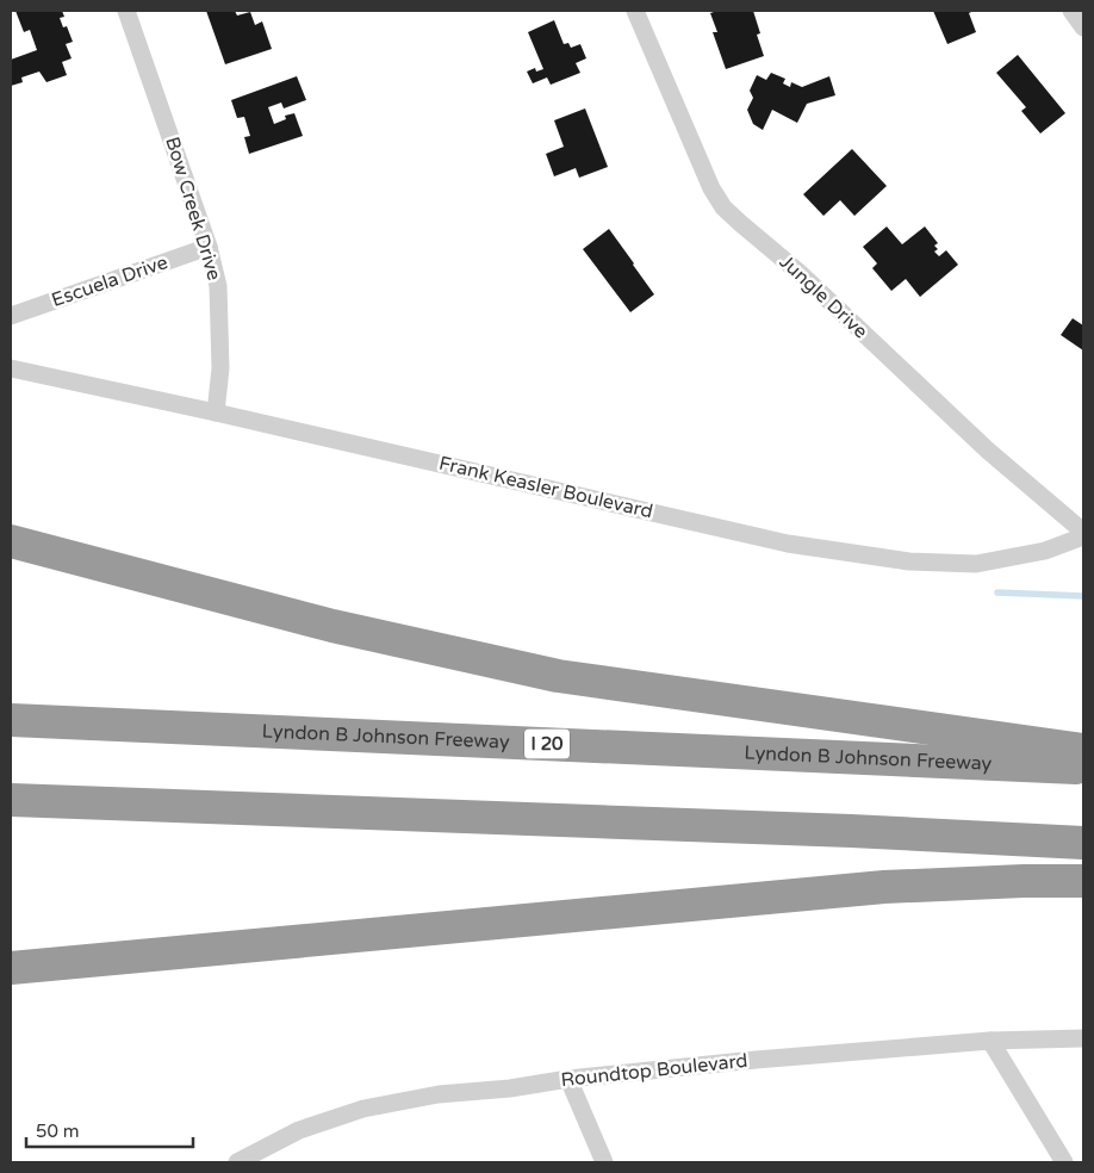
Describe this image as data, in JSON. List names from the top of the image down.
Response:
{
  "streets": {
    "highway": ["Lyndon B Johnson Freeway", "I 20"],
    "street": [
      "Bow Creek Drive",
      "Escuela Drive",
      "Jungle Drive",
      "Frank Keasler Boulevard",
      "Roundtop Boulevard"
    ]
  },
  "crossings": [
    ["Bow Creek Drive", "Escuela Drive"],
    ["Bow Creek Drive", "Frank Keasler Boulevard"]
  ],
  "scale_bar": "50 m"
}
